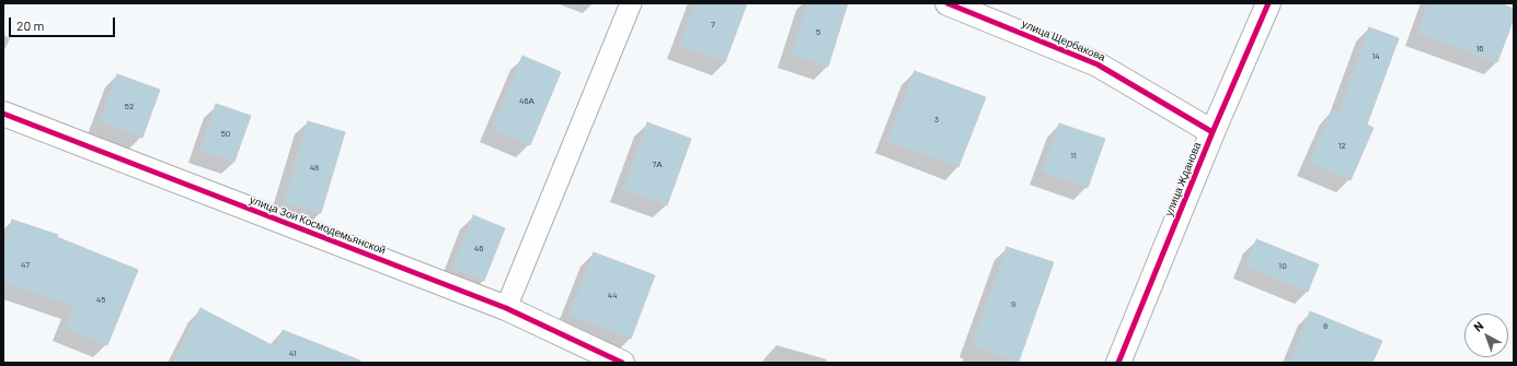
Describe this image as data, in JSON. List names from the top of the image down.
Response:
{
  "streets": {
    "street": ["улица Щербакова", "улица Жданова", "улица Зои Космодемьянской"]
  },
  "crossings": [
    ["улица Щербакова", "улица Жданова"]
  ],
  "house_numbers": [
    "7",
    "5",
    "16",
    "14",
    "46А",
    "52",
    "3",
    "50",
    "12",
    "11",
    "7А",
    "48",
    "46",
    "47",
    "10",
    "44",
    "45",
    "9",
    "8",
    "41"
  ],
  "scale_bar": "20 m",
  "north": "top left"
}
